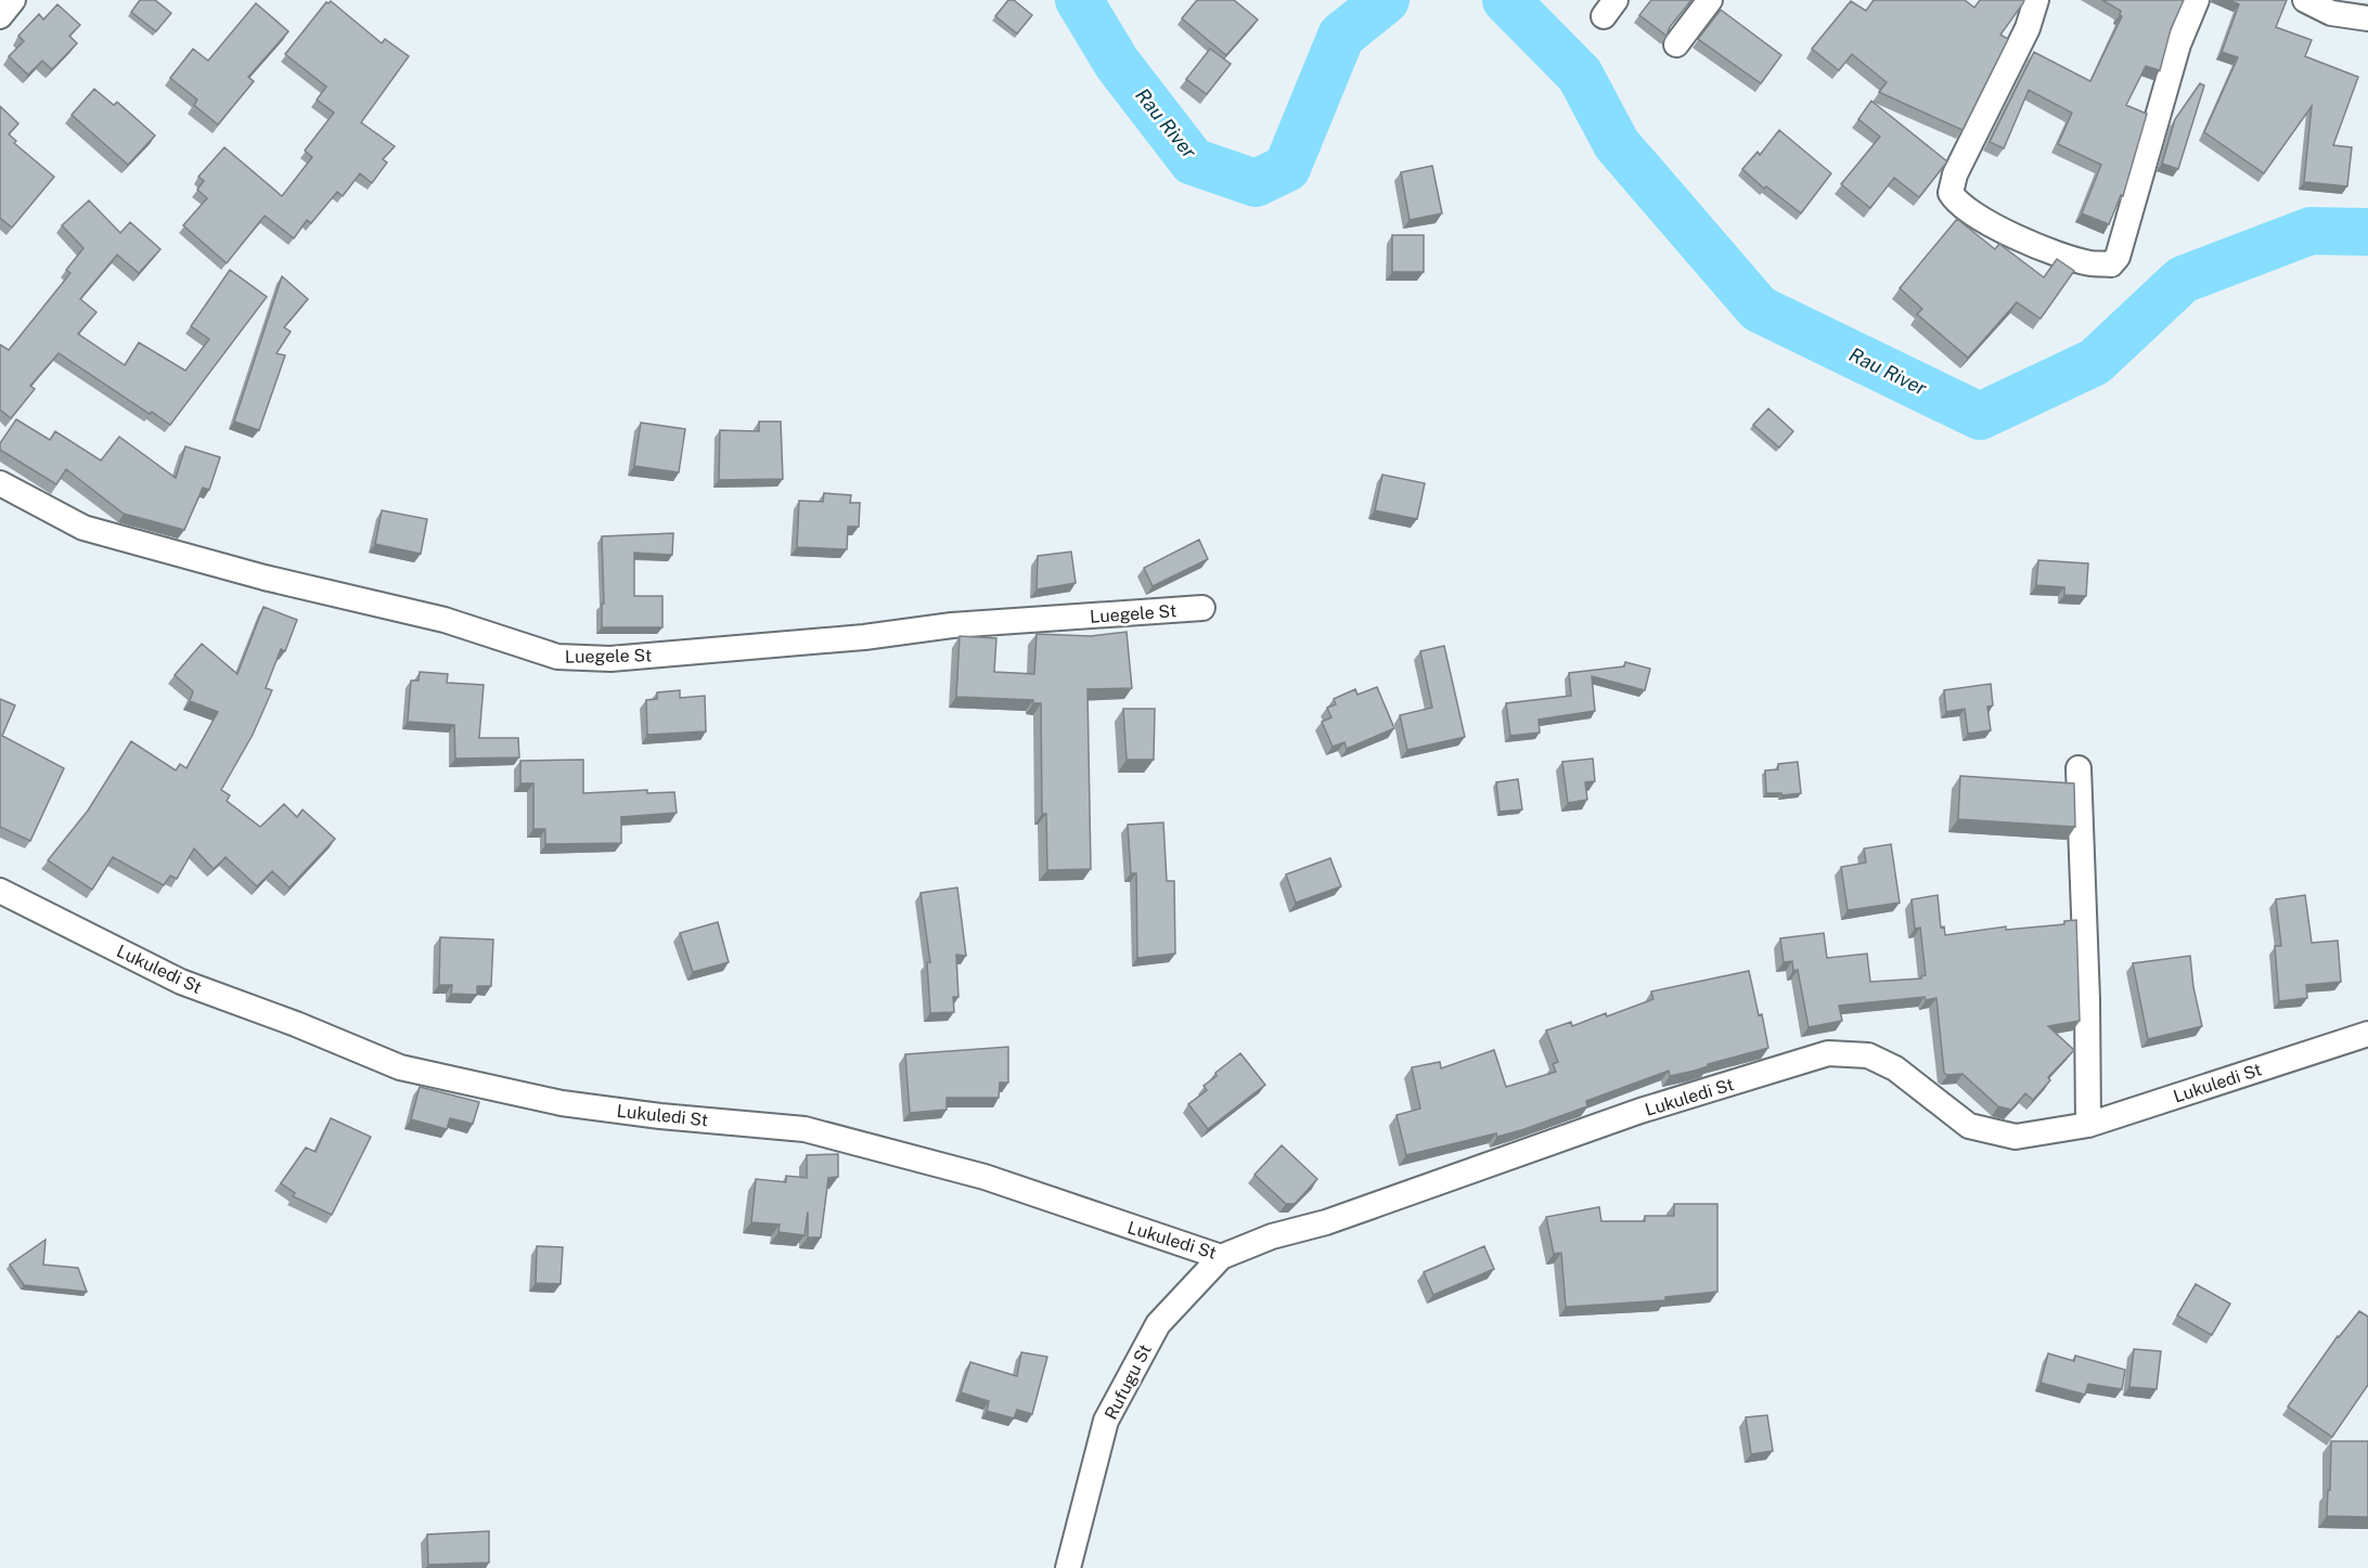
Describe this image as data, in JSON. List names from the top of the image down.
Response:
{
  "streets": {
    "street": ["Luegele St", "Lukuledi St", "Rufugu St"]
  },
  "crossings": [
    ["Lukuledi St", "Rufugu St"]
  ],
  "water": ["Rau River"]
}
